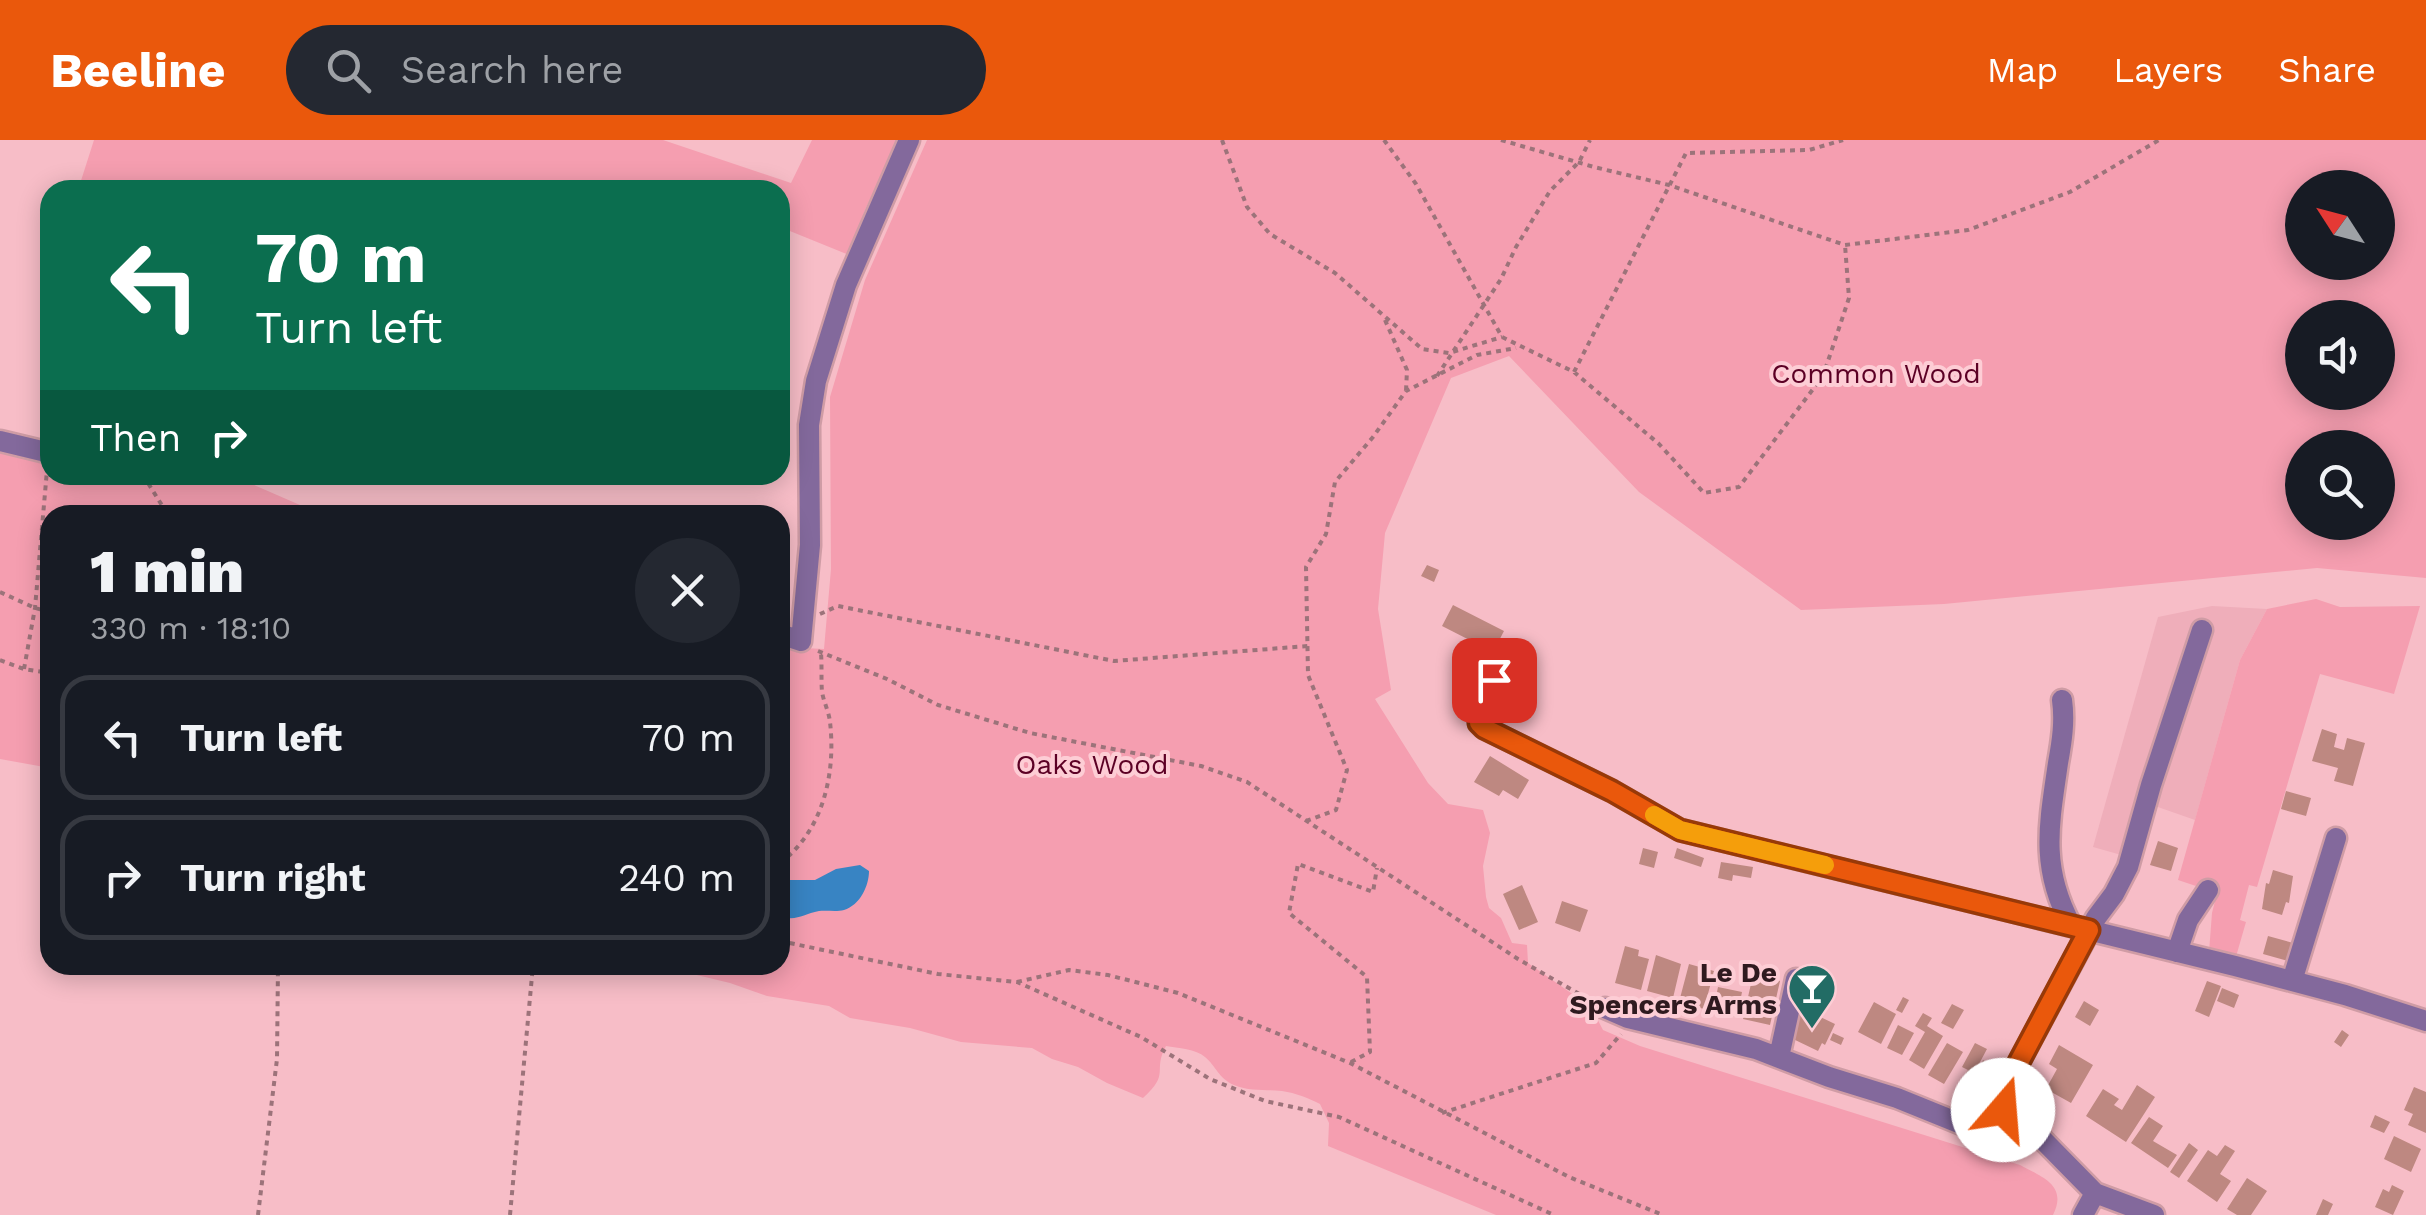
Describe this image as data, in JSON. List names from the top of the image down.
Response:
{
  "parks": ["Common Wood", "Oaks Wood"],
  "places": {
    "bar": ["Le De Spencers Arms"]
  },
  "north": "top left",
  "page": {
    "header": "Beeline",
    "search": "Search here",
    "nav": ["Map", "Layers", "Share"],
    "turn": ["70 m", "Turn left"],
    "then": "Then",
    "heading": ["1 min", "330 m · 18:10"],
    "list": [
      {
        "name": "Turn left",
        "value": "70 m"
      },
      {
        "name": "Turn right",
        "value": "240 m"
      }
    ]
  }
}
